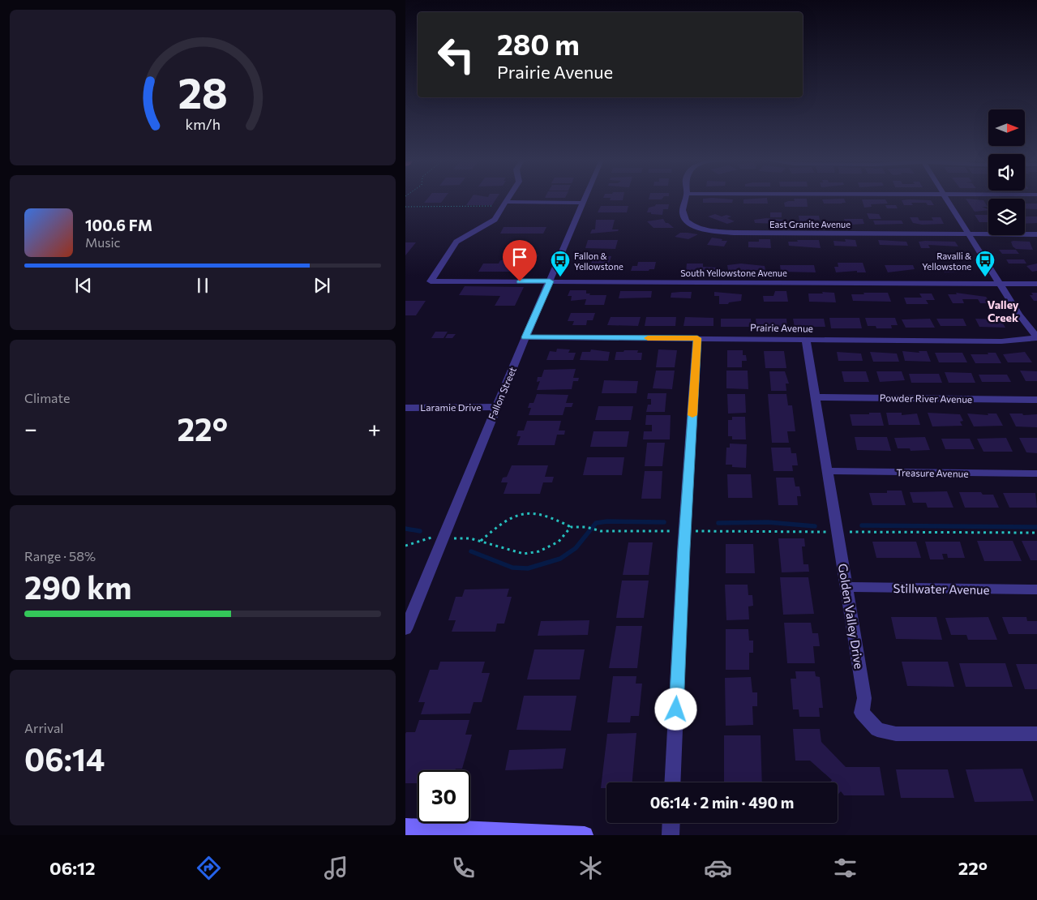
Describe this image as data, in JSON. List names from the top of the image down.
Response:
{
  "streets": {
    "street": [
      "East Granite Avenue",
      "South Yellowstone Avenue",
      "Prairie Avenue",
      "Fallon Street",
      "Powder River Avenue",
      "Laramie Drive",
      "Treasure Avenue",
      "Stillwater Avenue",
      "Golden Valley Drive"
    ]
  },
  "crossings": [
    ["South Yellowstone Avenue", "Fallon Street"],
    ["Prairie Avenue", "Fallon Street"],
    ["Prairie Avenue", "Golden Valley Drive"],
    ["Fallon Street", "Laramie Drive"],
    ["Powder River Avenue", "Golden Valley Drive"],
    ["Treasure Avenue", "Golden Valley Drive"],
    ["Stillwater Avenue", "Golden Valley Drive"]
  ],
  "districts": ["Valley Creek"],
  "places": {
    "bus stop": ["Fallon & Yellowstone", "Ravalli & Yellowstone"]
  },
  "north": "right",
  "page": {
    "turn": ["280 m", "Prairie Avenue"],
    "song": ["100.6 FM", "Music"],
    "tile": [
      "Climate",
      ["Range · 58%", "290 km"],
      ["Arrival", "06:14"]
    ],
    "heat": ["−", "22°", "+"],
    "limit": "30",
    "trip": "06:14 · 2 min · 490 m",
    "tabs": ["06:12", "22°"],
    "gauge": ["28", "km/h"]
  }
}
